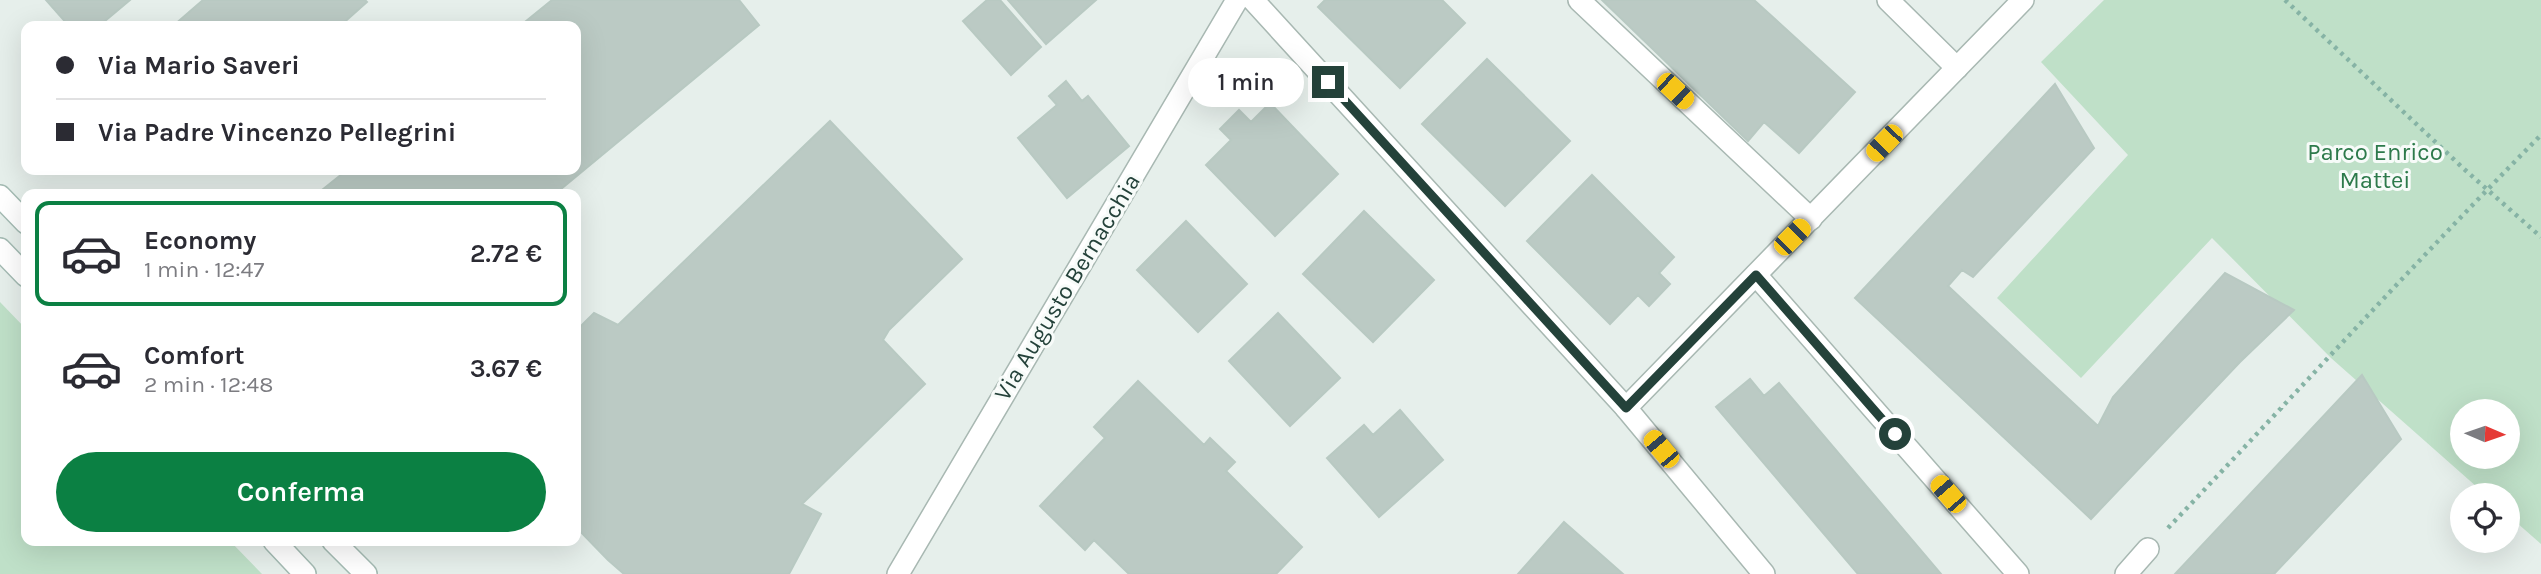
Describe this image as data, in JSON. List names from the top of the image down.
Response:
{
  "streets": {
    "street": ["Via Augusto Bernacchia"]
  },
  "parks": ["Parco Enrico Mattei"],
  "north": "right",
  "page": {
    "banner": ["Via Mario Saveri", "Via Padre Vincenzo Pellegrini"],
    "bubble": "1 min",
    "list": [
      {
        "name": "Economy",
        "note": "1 min · 12:47",
        "value": "2.72 €"
      },
      {
        "name": "Comfort",
        "note": "2 min · 12:48",
        "value": "3.67 €"
      }
    ],
    "buttons": "Conferma"
  }
}
